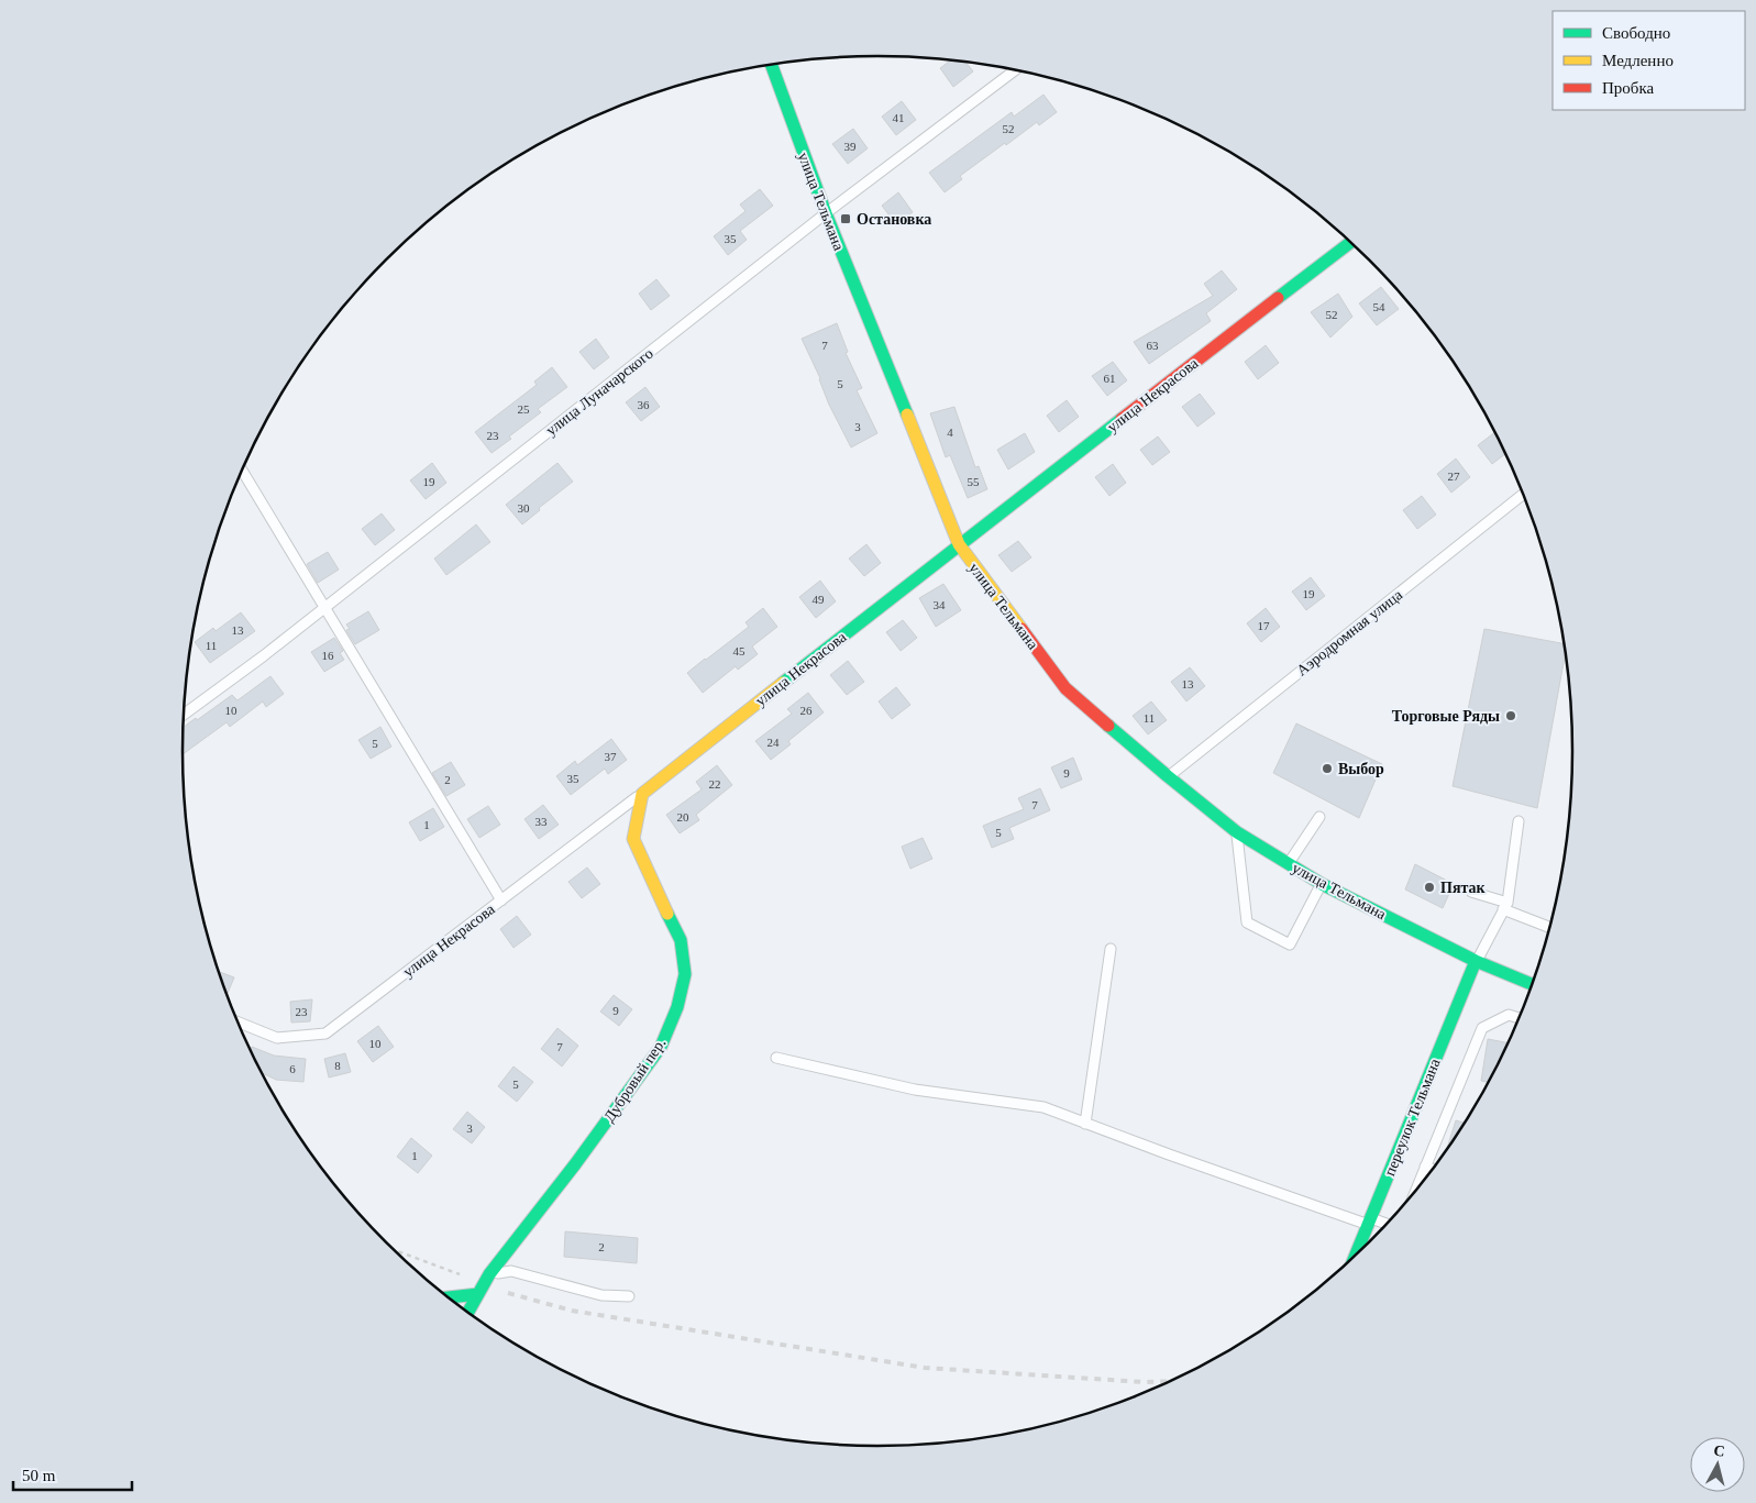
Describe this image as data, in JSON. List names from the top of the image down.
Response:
{
  "streets": {
    "street": [
      "улица Тельмана",
      "улица Некрасова",
      "Дубровый пер.",
      "переулок Тельмана"
    ],
    "lane": ["улица Луначарского", "Аэродромная улица"]
  },
  "crossings": [
    ["улица Тельмана", "улица Луначарского"],
    ["улица Тельмана", "улица Некрасова"],
    ["улица Тельмана", "Аэродромная улица"],
    ["улица Тельмана", "переулок Тельмана"],
    ["улица Некрасова", "Дубровый пер."]
  ],
  "places": {
    "transit": ["Остановка"],
    "other": ["Торговые Ряды", "Выбор", "Пятак"]
  },
  "house_numbers": [
    "41",
    "52",
    "39",
    "35",
    "54",
    "52",
    "7",
    "63",
    "61",
    "5",
    "36",
    "25",
    "3",
    "4",
    "23",
    "27",
    "19",
    "55",
    "30",
    "19",
    "49",
    "34",
    "17",
    "13",
    "11",
    "45",
    "16",
    "13",
    "10",
    "26",
    "11",
    "24",
    "5",
    "37",
    "9",
    "35",
    "2",
    "22",
    "7",
    "20",
    "33",
    "1",
    "5",
    "9",
    "23",
    "10",
    "7",
    "8",
    "6",
    "5",
    "3",
    "1",
    "2"
  ],
  "legend": ["Свободно", "Медленно", "Пробка"],
  "scale_bar": "50 m",
  "north": "top"
}
